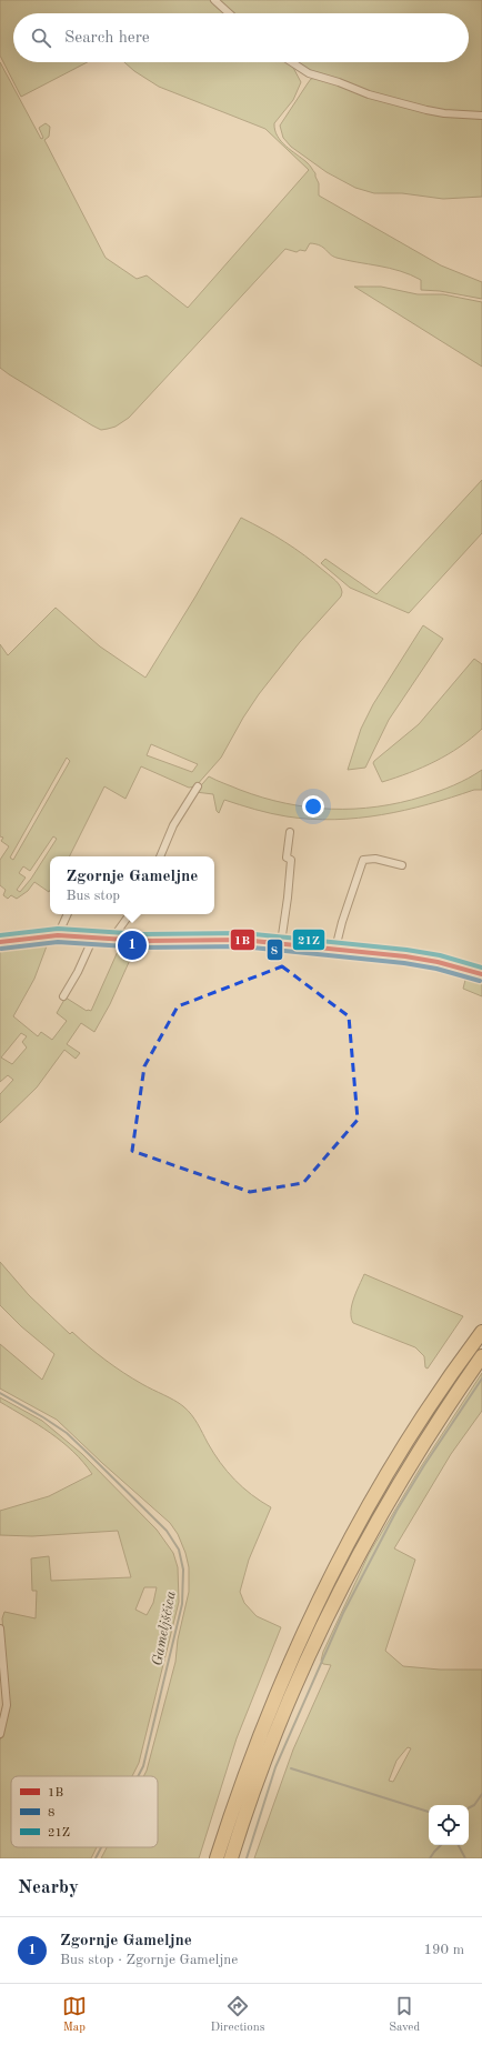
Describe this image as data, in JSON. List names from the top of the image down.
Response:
{
  "water": ["Gameljščica"],
  "lines": ["transit line 21Z", "transit line 1B", "transit line 8"],
  "legend": ["1B", "8", "21Z"],
  "page": {
    "search": "Search here",
    "popup": ["Zgornje Gameljne", "Bus stop"],
    "pins": "1",
    "heading": "Nearby",
    "list": [
      {
        "mark": "1",
        "name": "Zgornje Gameljne",
        "note": "Bus stop · Zgornje Gameljne",
        "value": "190 m"
      }
    ],
    "nav": ["Map", "Directions", "Saved"]
  }
}
